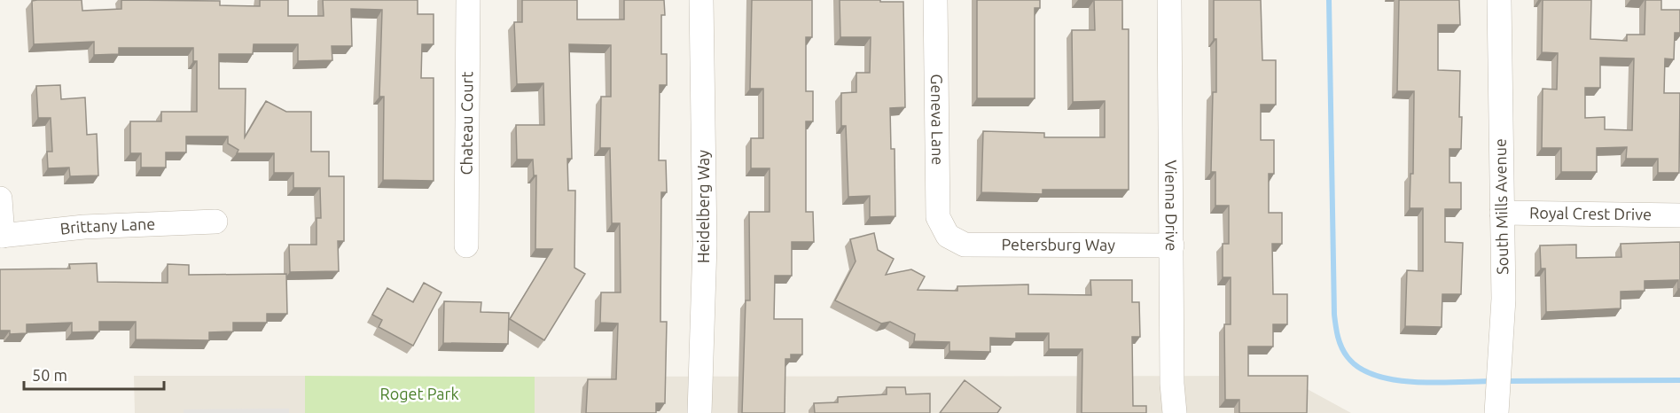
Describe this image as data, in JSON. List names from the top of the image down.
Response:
{
  "streets": {
    "street": [
      "Geneva Lane",
      "Chateau Court",
      "Heidelberg Way",
      "Vienna Drive",
      "South Mills Avenue",
      "Royal Crest Drive",
      "Brittany Lane",
      "Petersburg Way"
    ]
  },
  "crossings": [
    ["Geneva Lane", "Petersburg Way"],
    ["Vienna Drive", "Petersburg Way"],
    ["South Mills Avenue", "Royal Crest Drive"]
  ],
  "parks": ["Roget Park"],
  "scale_bar": "50 m"
}
